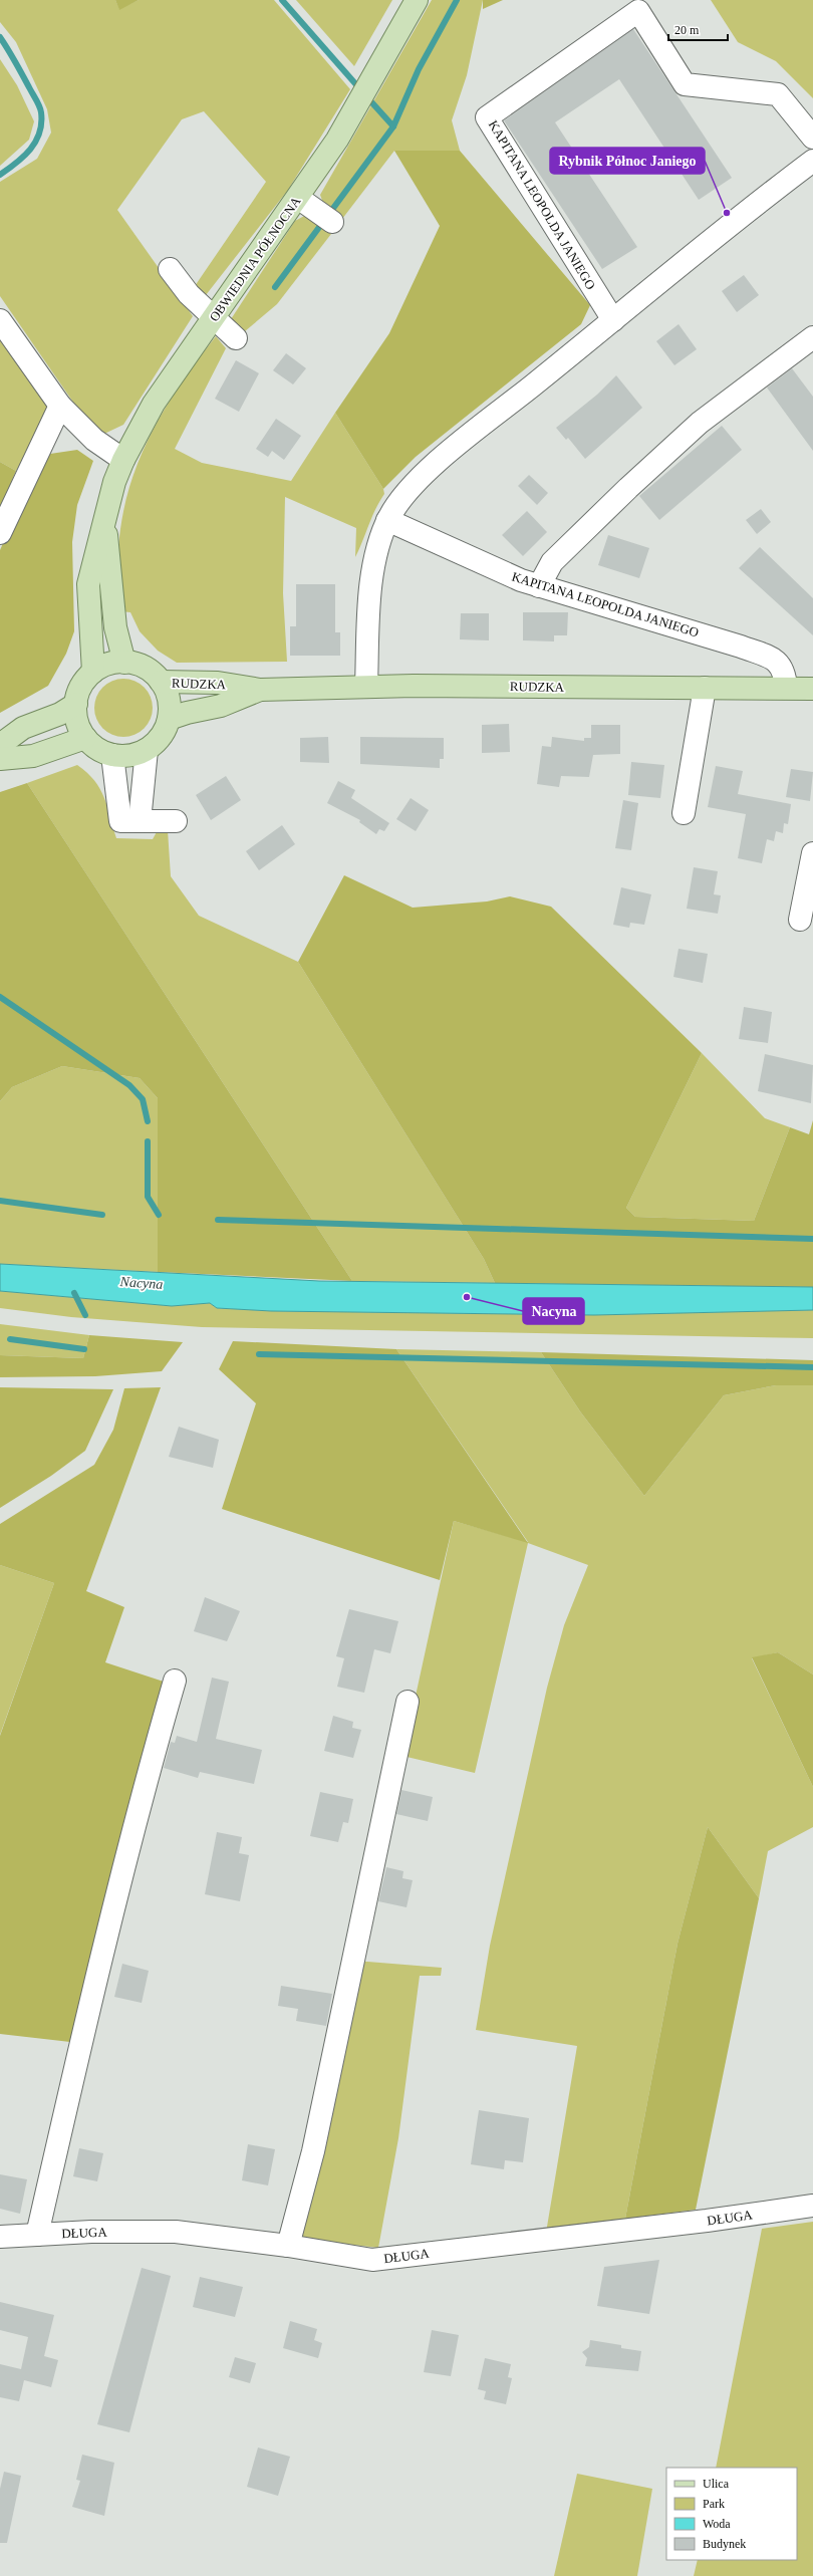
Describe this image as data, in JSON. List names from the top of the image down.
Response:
{
  "streets": {
    "main road": ["OBWIEDNIA PÓŁNOCNA", "RUDZKA"],
    "street": ["KAPITANA LEOPOLDA JANIEGO", "DŁUGA"]
  },
  "crossings": [
    ["KAPITANA LEOPOLDA JANIEGO", "RUDZKA"],
    ["OBWIEDNIA PÓŁNOCNA", "RUDZKA"]
  ],
  "water": ["Nacyna"],
  "places": ["Rybnik Północ Janiego", "Nacyna"],
  "legend": [
    "Ulica",
    "Park",
    "Woda",
    "Budynek"
  ],
  "scale_bar": "20 m"
}
